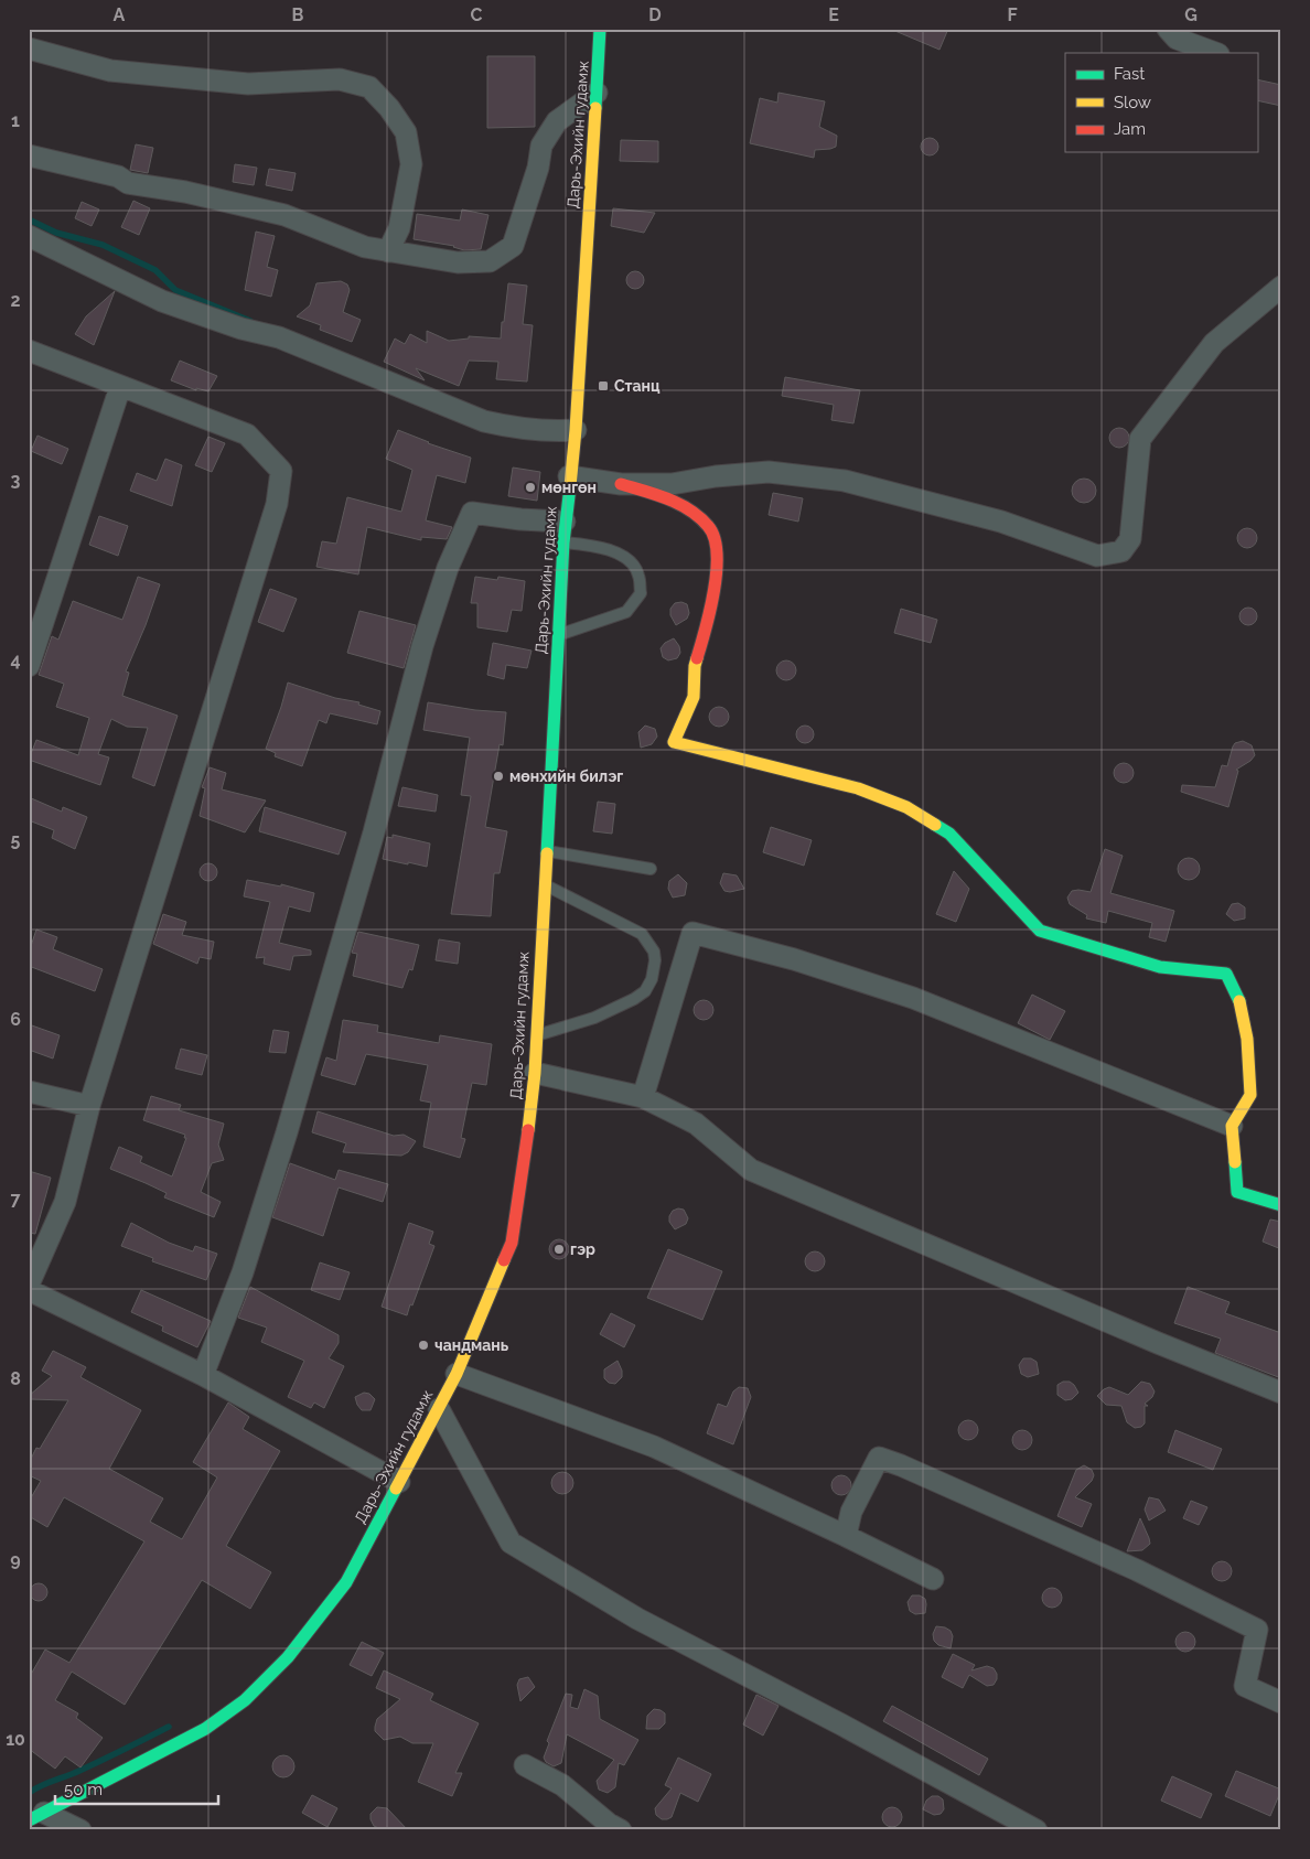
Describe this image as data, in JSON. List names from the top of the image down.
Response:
{
  "streets": {
    "main road": ["Дарь-Эхийн гудамж"]
  },
  "places": {
    "transit": ["Станц"],
    "other": [
      "мөнгөн",
      "мөнхийн билэг",
      "гэр",
      "чандмань"
    ]
  },
  "legend": ["Fast", "Slow", "Jam"],
  "scale_bar": "50 m",
  "grid": {
    "columns": [
      "A",
      "B",
      "C",
      "D",
      "E",
      "F",
      "G"
    ],
    "rows": [
      "1",
      "2",
      "3",
      "4",
      "5",
      "6",
      "7",
      "8",
      "9",
      "10"
    ]
  }
}
